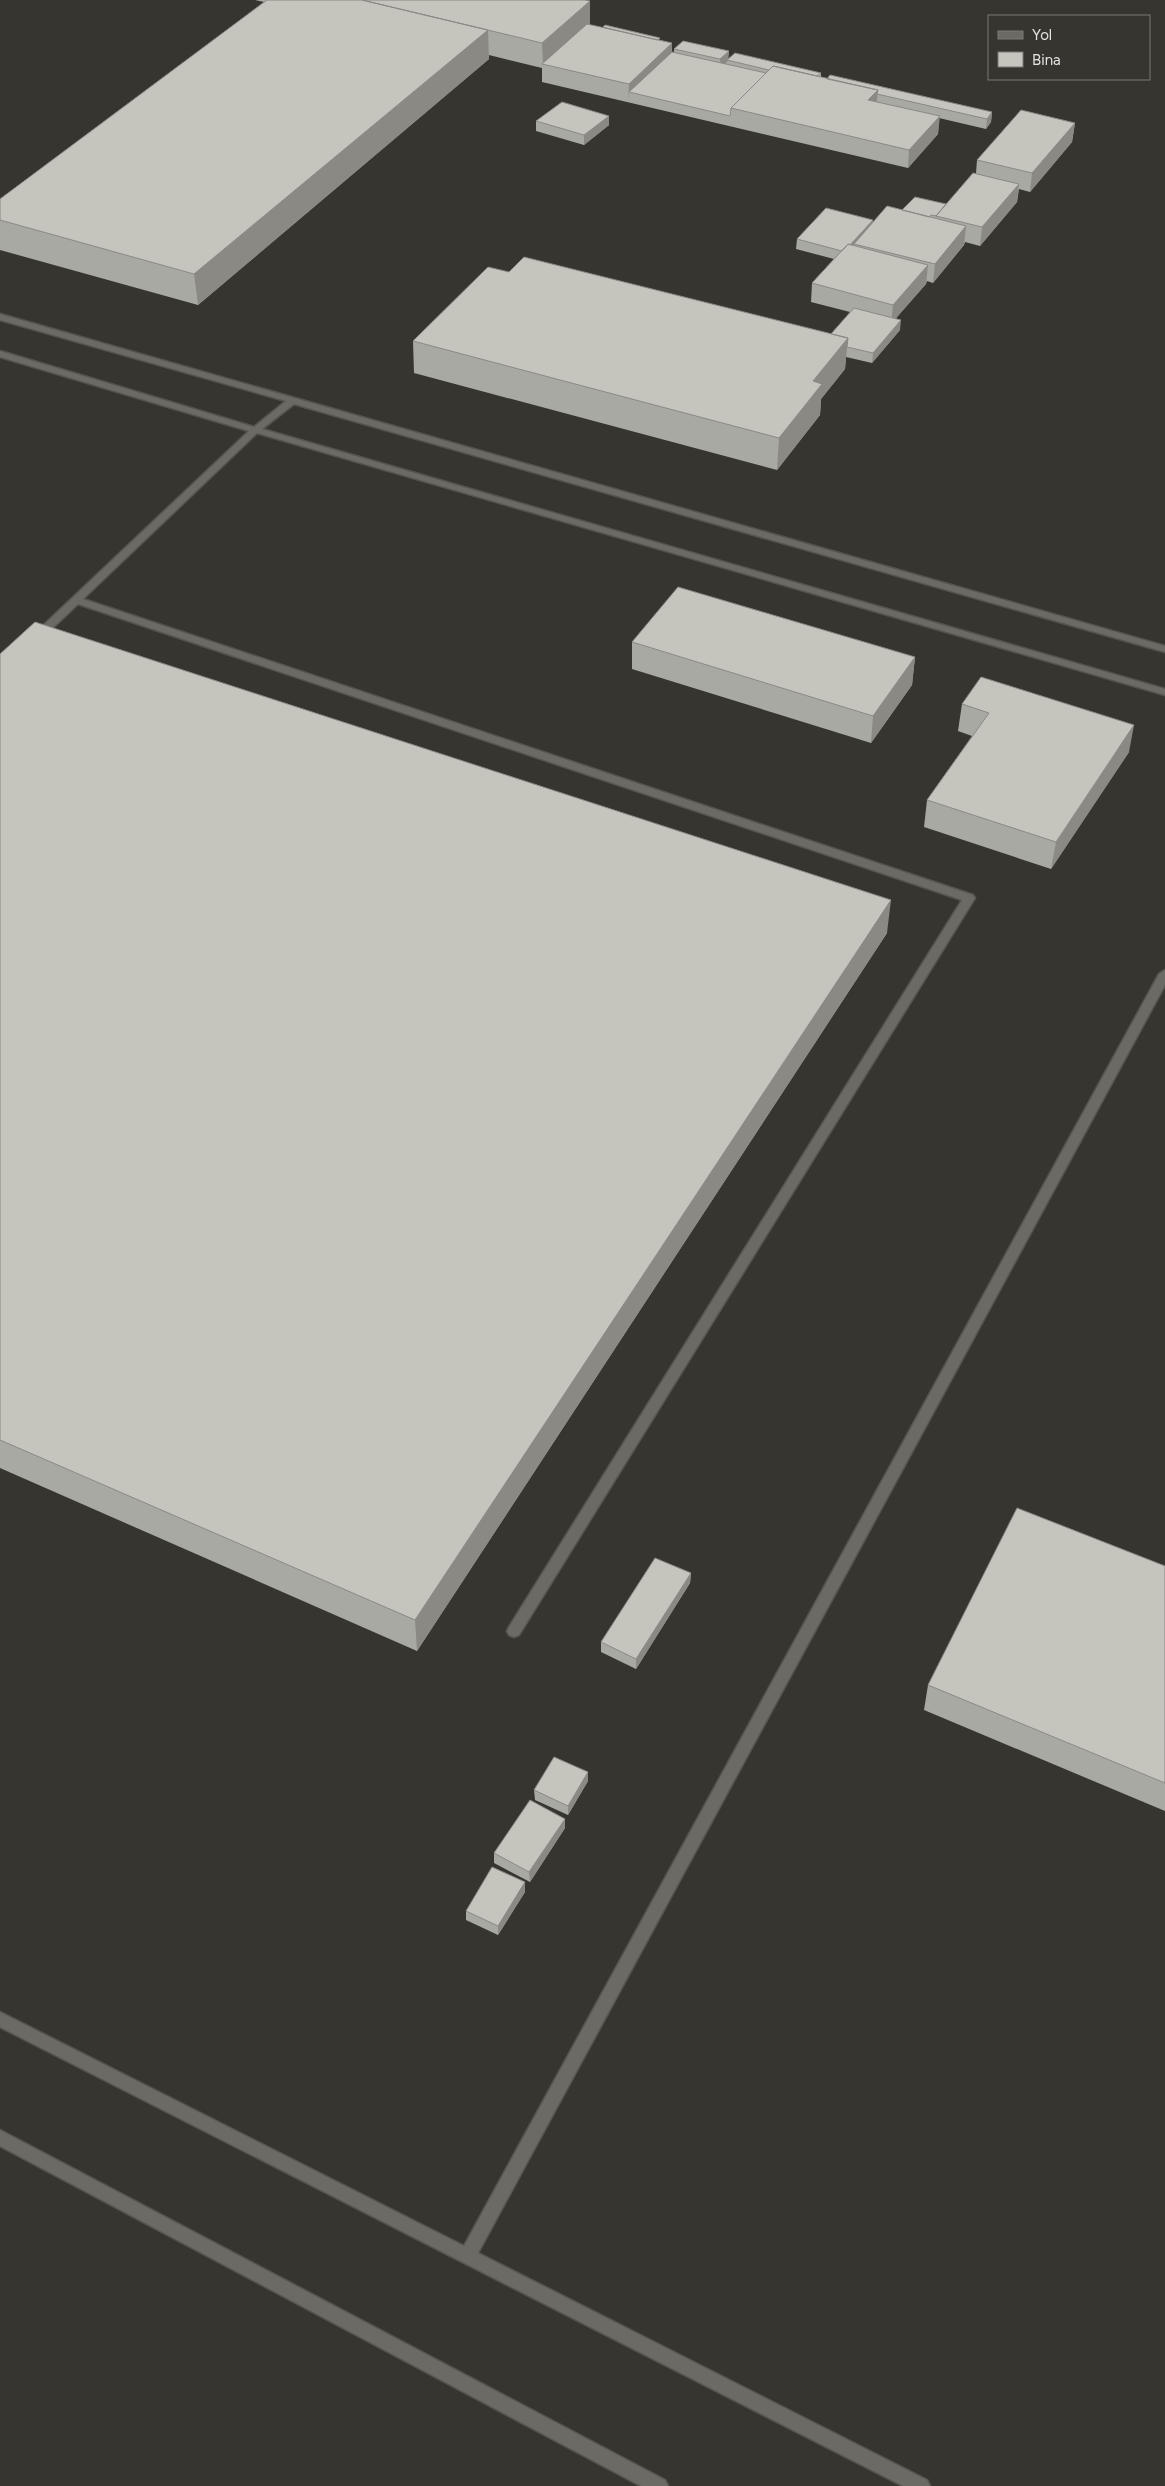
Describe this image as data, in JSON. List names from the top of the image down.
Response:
{
  "legend": ["Yol", "Bina"]
}
